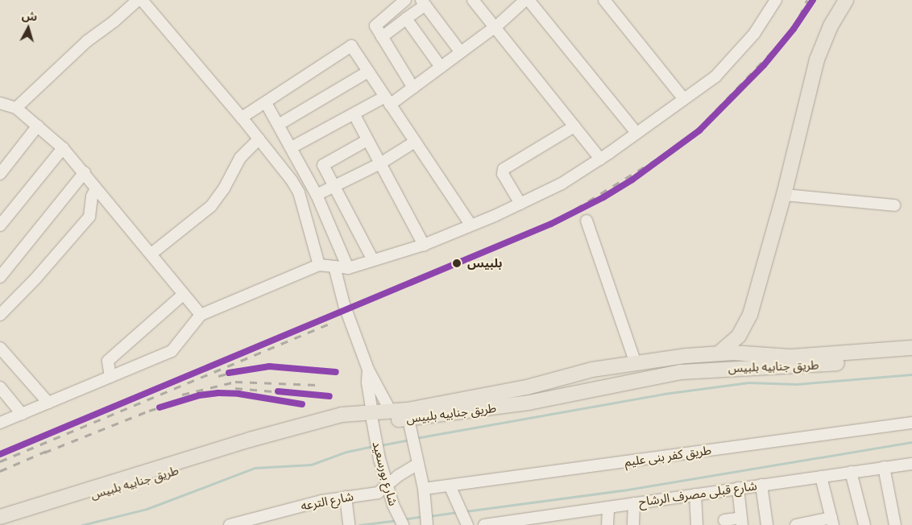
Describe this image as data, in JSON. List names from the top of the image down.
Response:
{
  "streets": {
    "main road": ["طريق جنابيه بلبيس"],
    "street": [
      "طريق كفر بنى عليم",
      "شارع بورسعيد",
      "شارع قبلى مصرف الرشاح",
      "شارع الترعه"
    ]
  },
  "crossings": [
    ["طريق جنابيه بلبيس", "شارع بورسعيد"],
    ["شارع بورسعيد", "شارع الترعه"]
  ],
  "places": ["بلبيس"],
  "north": "top"
}
